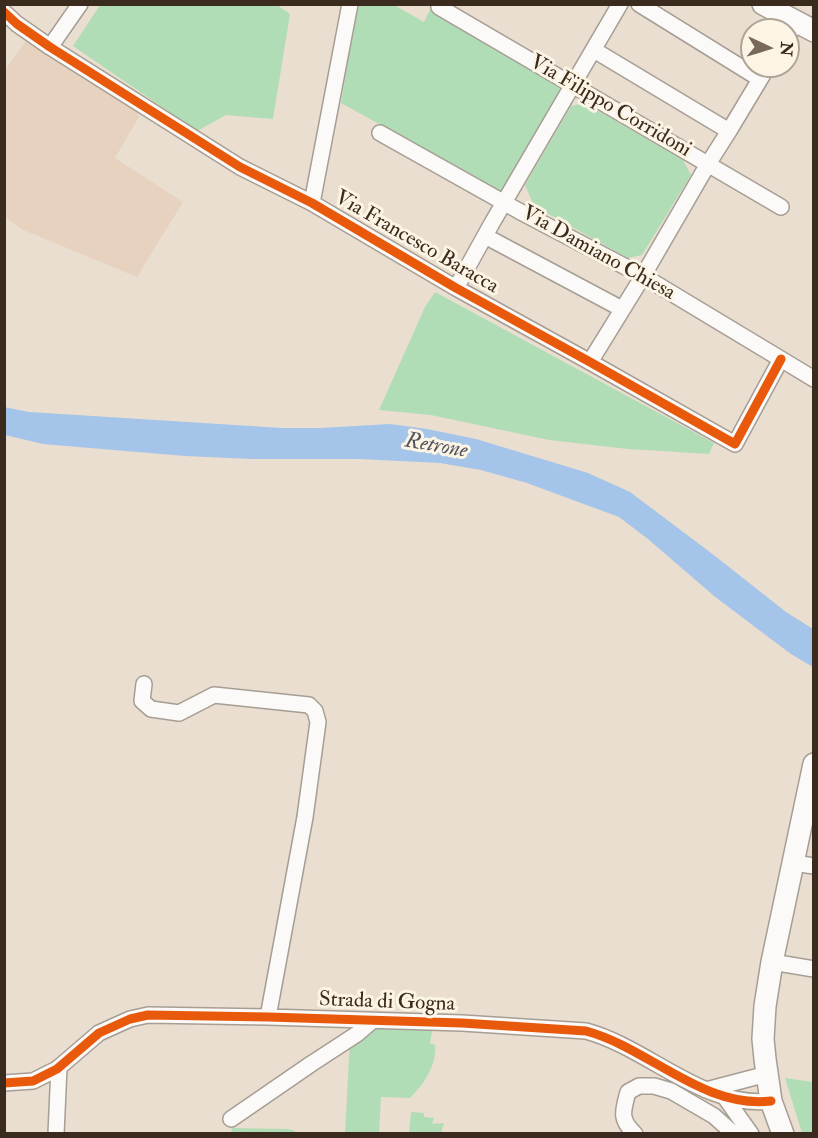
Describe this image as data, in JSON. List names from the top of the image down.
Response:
{
  "streets": {
    "street": [
      "Via Filippo Corridoni",
      "Via Francesco Baracca",
      "Via Damiano Chiesa",
      "Strada di Gogna"
    ]
  },
  "crossings": [
    ["Via Francesco Baracca", "Via Damiano Chiesa"]
  ],
  "water": ["Retrone"],
  "north": "right"
}
